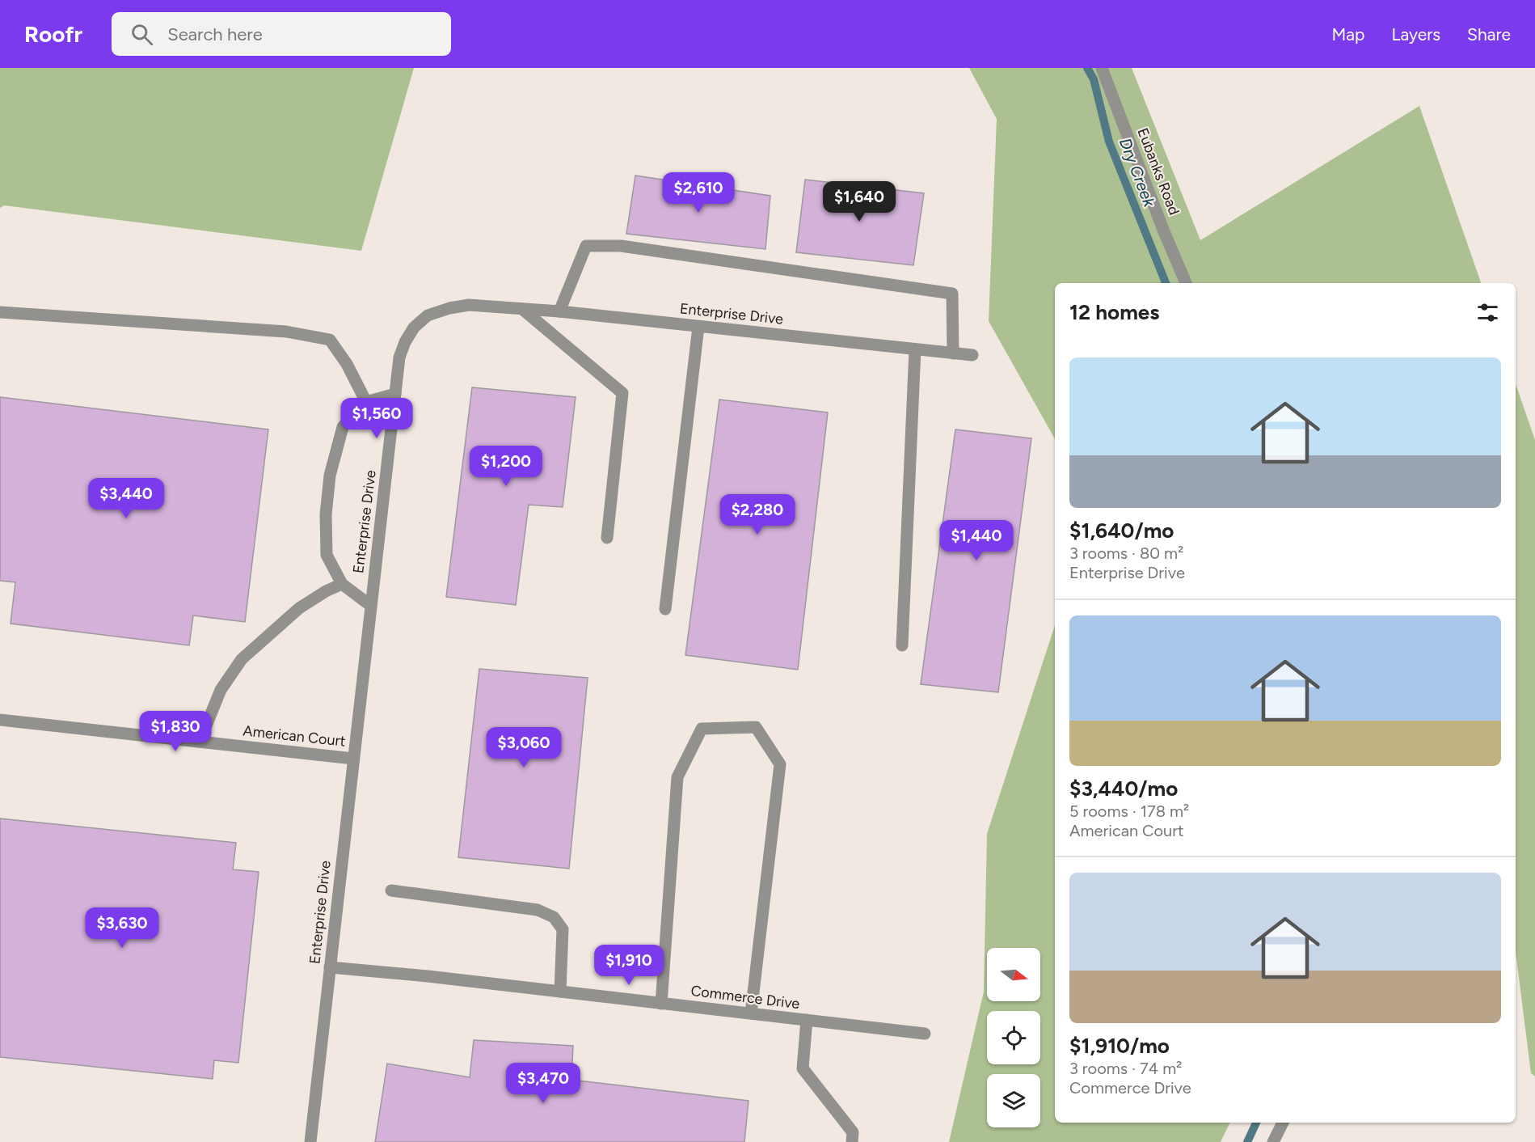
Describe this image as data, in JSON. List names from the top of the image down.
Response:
{
  "streets": {
    "street": [
      "Eubanks Road",
      "Enterprise Drive",
      "American Court",
      "Commerce Drive"
    ]
  },
  "crossings": [
    ["Enterprise Drive", "American Court"],
    ["Enterprise Drive", "Commerce Drive"]
  ],
  "water": ["Dry Creek"],
  "north": "right",
  "page": {
    "header": "Roofr",
    "search": "Search here",
    "nav": ["Map", "Layers", "Share"],
    "price": [
      "$2,610",
      "$1,640",
      "$1,560",
      "$1,200",
      "$3,440",
      "$2,280",
      "$1,440",
      "$1,830",
      "$3,060",
      "$3,630",
      "$1,910",
      "$3,470"
    ],
    "heading": "12 homes",
    "list": [
      {
        "name": "$1,640/mo",
        "note": "3 rooms · 80 m² · Enterprise Drive"
      },
      {
        "name": "$3,440/mo",
        "note": "5 rooms · 178 m² · American Court"
      },
      {
        "name": "$1,910/mo",
        "note": "3 rooms · 74 m² · Commerce Drive"
      }
    ]
  }
}
